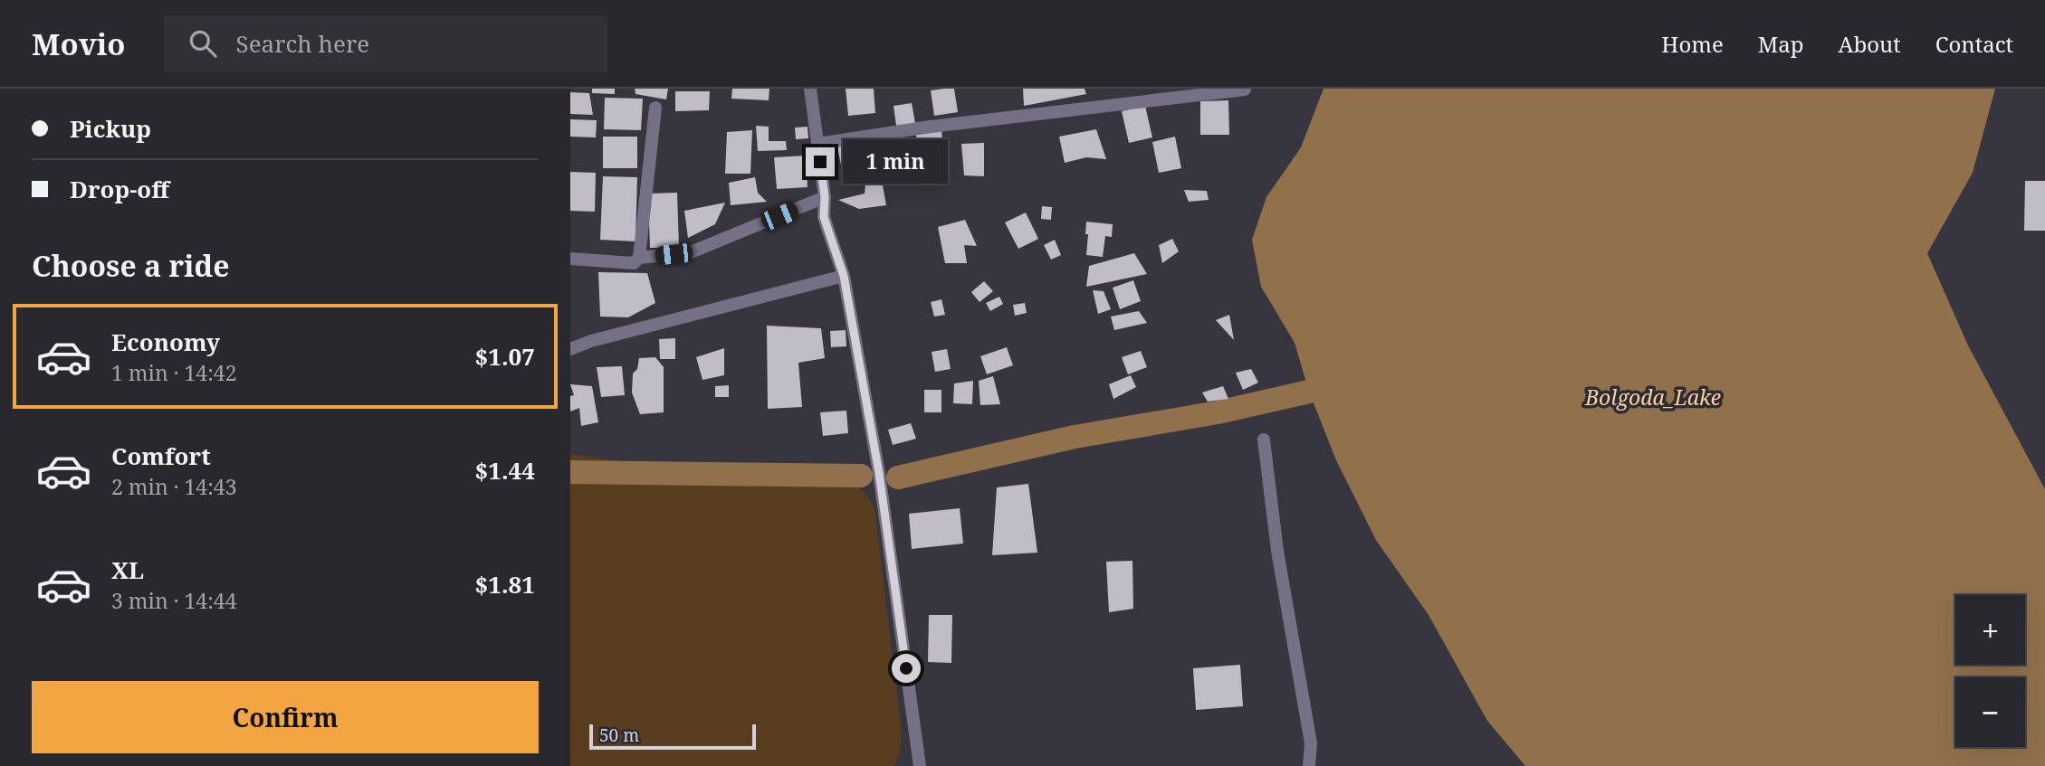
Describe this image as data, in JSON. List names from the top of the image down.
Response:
{
  "water": ["Bolgoda_Lake"],
  "scale_bar": "50 m",
  "page": {
    "header": "Movio",
    "search": "Search here",
    "nav": [
      "Home",
      "Map",
      "About",
      "Contact"
    ],
    "banner": ["Pickup", "Drop-off"],
    "bubble": "1 min",
    "heading": "Choose a ride",
    "list": [
      {
        "name": "Economy",
        "note": "1 min · 14:42",
        "value": "$1.07"
      },
      {
        "name": "Comfort",
        "note": "2 min · 14:43",
        "value": "$1.44"
      },
      {
        "name": "XL",
        "note": "3 min · 14:44",
        "value": "$1.81"
      }
    ],
    "map_buttons": ["+", "−"],
    "buttons": "Confirm",
    "scale": "50 m"
  }
}
